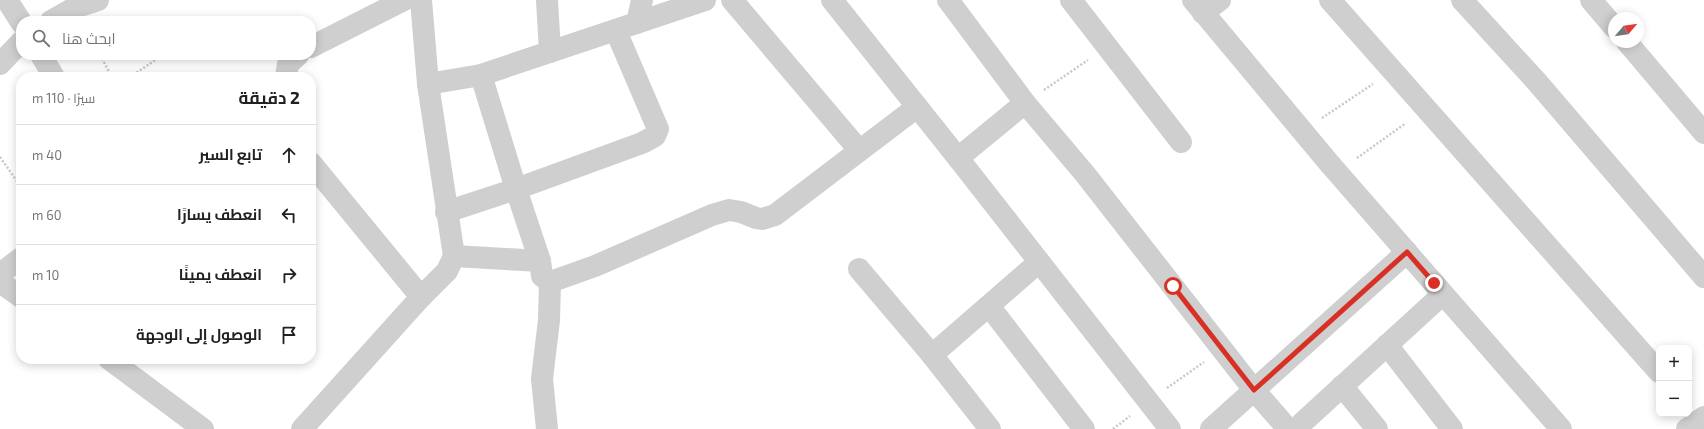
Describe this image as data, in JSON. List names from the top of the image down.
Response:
{
  "north": "top right",
  "page": {
    "search": "ابحث هنا",
    "heading": ["2 دقيقة", "سيرًا · 110 m"],
    "list": [
      ["تابع السير", "40 m"],
      ["انعطف يسارًا", "60 m"],
      ["انعطف يمينًا", "10 m"],
      "الوصول إلى الوجهة"
    ],
    "map_buttons": ["+", "−"]
  }
}
